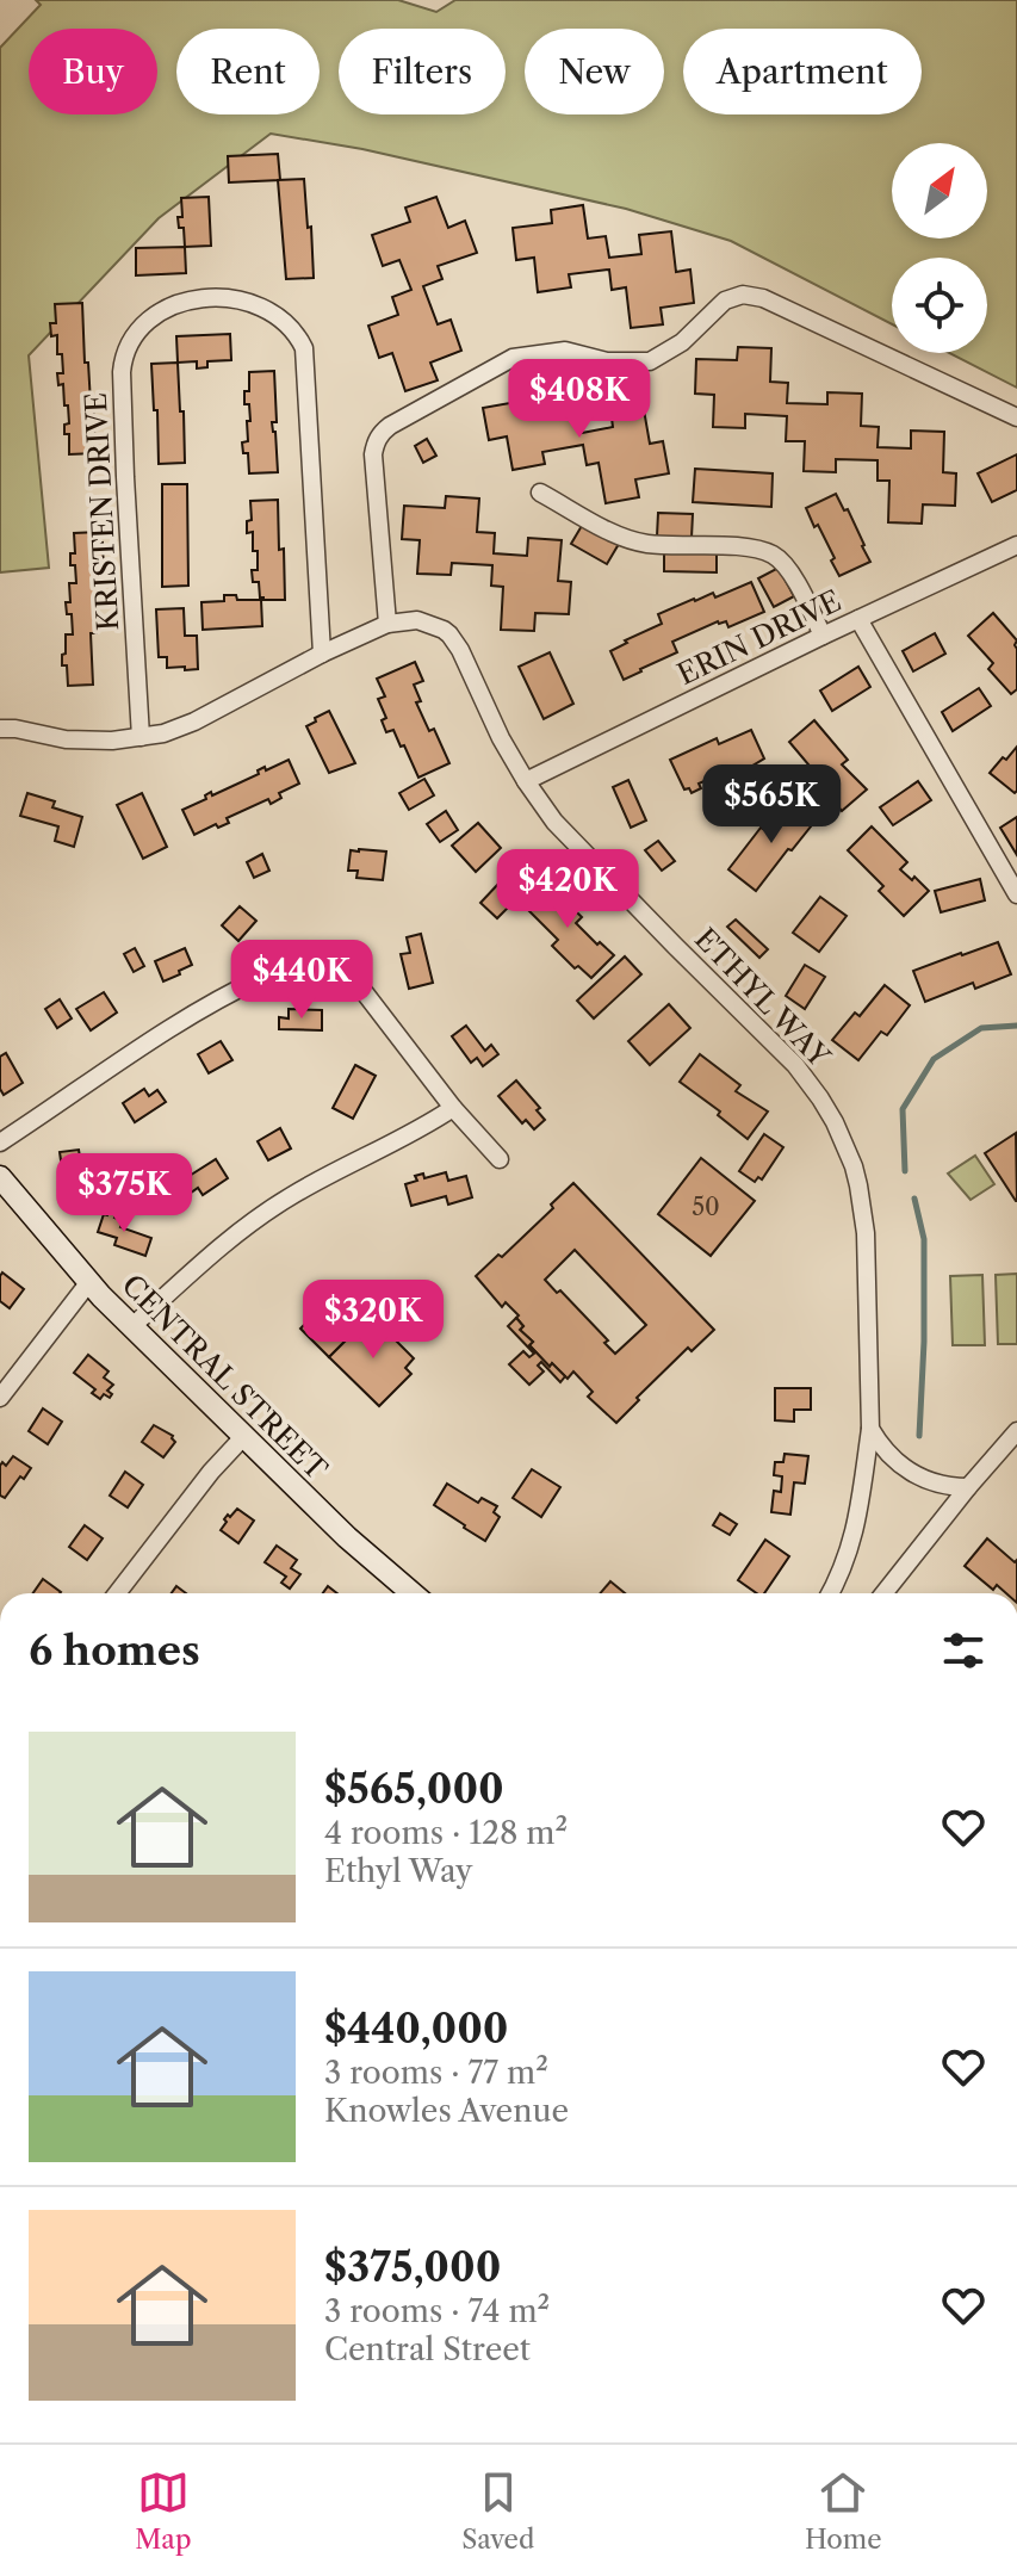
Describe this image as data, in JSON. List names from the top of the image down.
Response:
{
  "streets": {
    "main road": ["CENTRAL STREET"],
    "street": ["KRISTEN DRIVE", "ERIN DRIVE", "ETHYL WAY"]
  },
  "crossings": [
    ["KRISTEN DRIVE", "ETHYL WAY"],
    ["ERIN DRIVE", "ETHYL WAY"]
  ],
  "house_numbers": ["50"],
  "north": "top right",
  "page": {
    "chip": [
      "Buy",
      "Rent",
      "Filters",
      "New",
      "Apartment"
    ],
    "price": [
      "$408K",
      "$565K",
      "$420K",
      "$440K",
      "$375K",
      "$320K"
    ],
    "heading": "6 homes",
    "list": [
      {
        "name": "$565,000",
        "note": "4 rooms · 128 m² · Ethyl Way"
      },
      {
        "name": "$440,000",
        "note": "3 rooms · 77 m² · Knowles Avenue"
      },
      {
        "name": "$375,000",
        "note": "3 rooms · 74 m² · Central Street"
      }
    ],
    "tabs": ["Map", "Saved", "Home"]
  }
}
